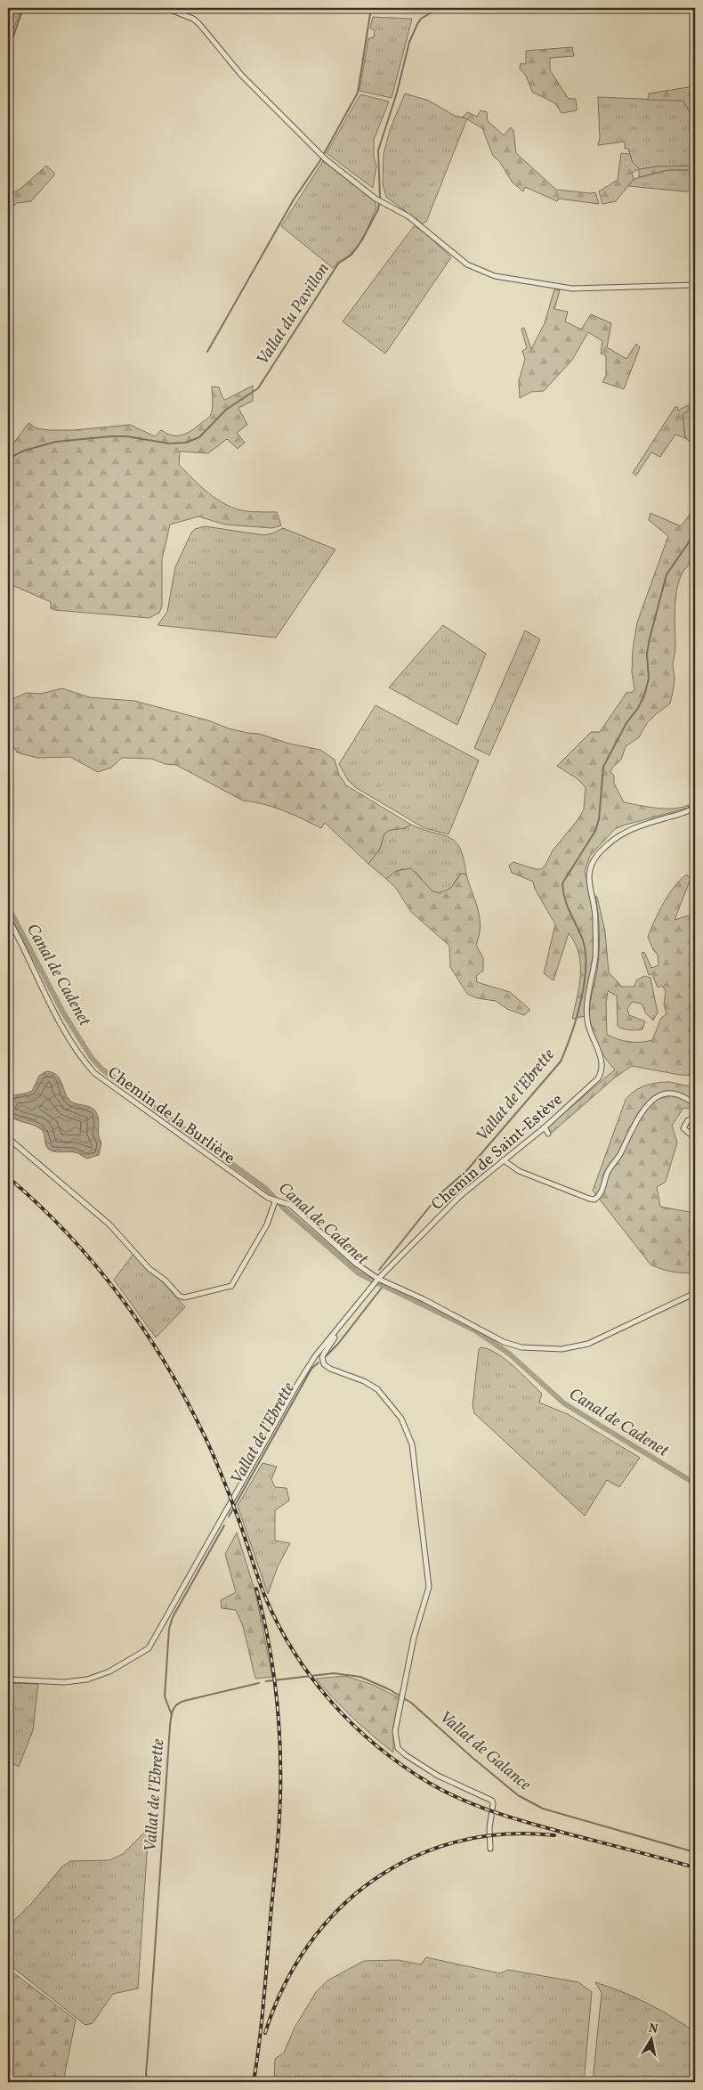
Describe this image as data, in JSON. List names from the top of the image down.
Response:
{
  "streets": {
    "street": ["Chemin de la Burlière", "Chemin de Saint-Estève"]
  },
  "crossings": [
    ["Chemin de la Burlière", "Chemin de Saint-Estève"]
  ],
  "water": [
    "Vallat du Pavillon",
    "Canal de Cadenet",
    "Vallat de l'Ebrette",
    "Vallat de Galance"
  ],
  "north": "top"
}
